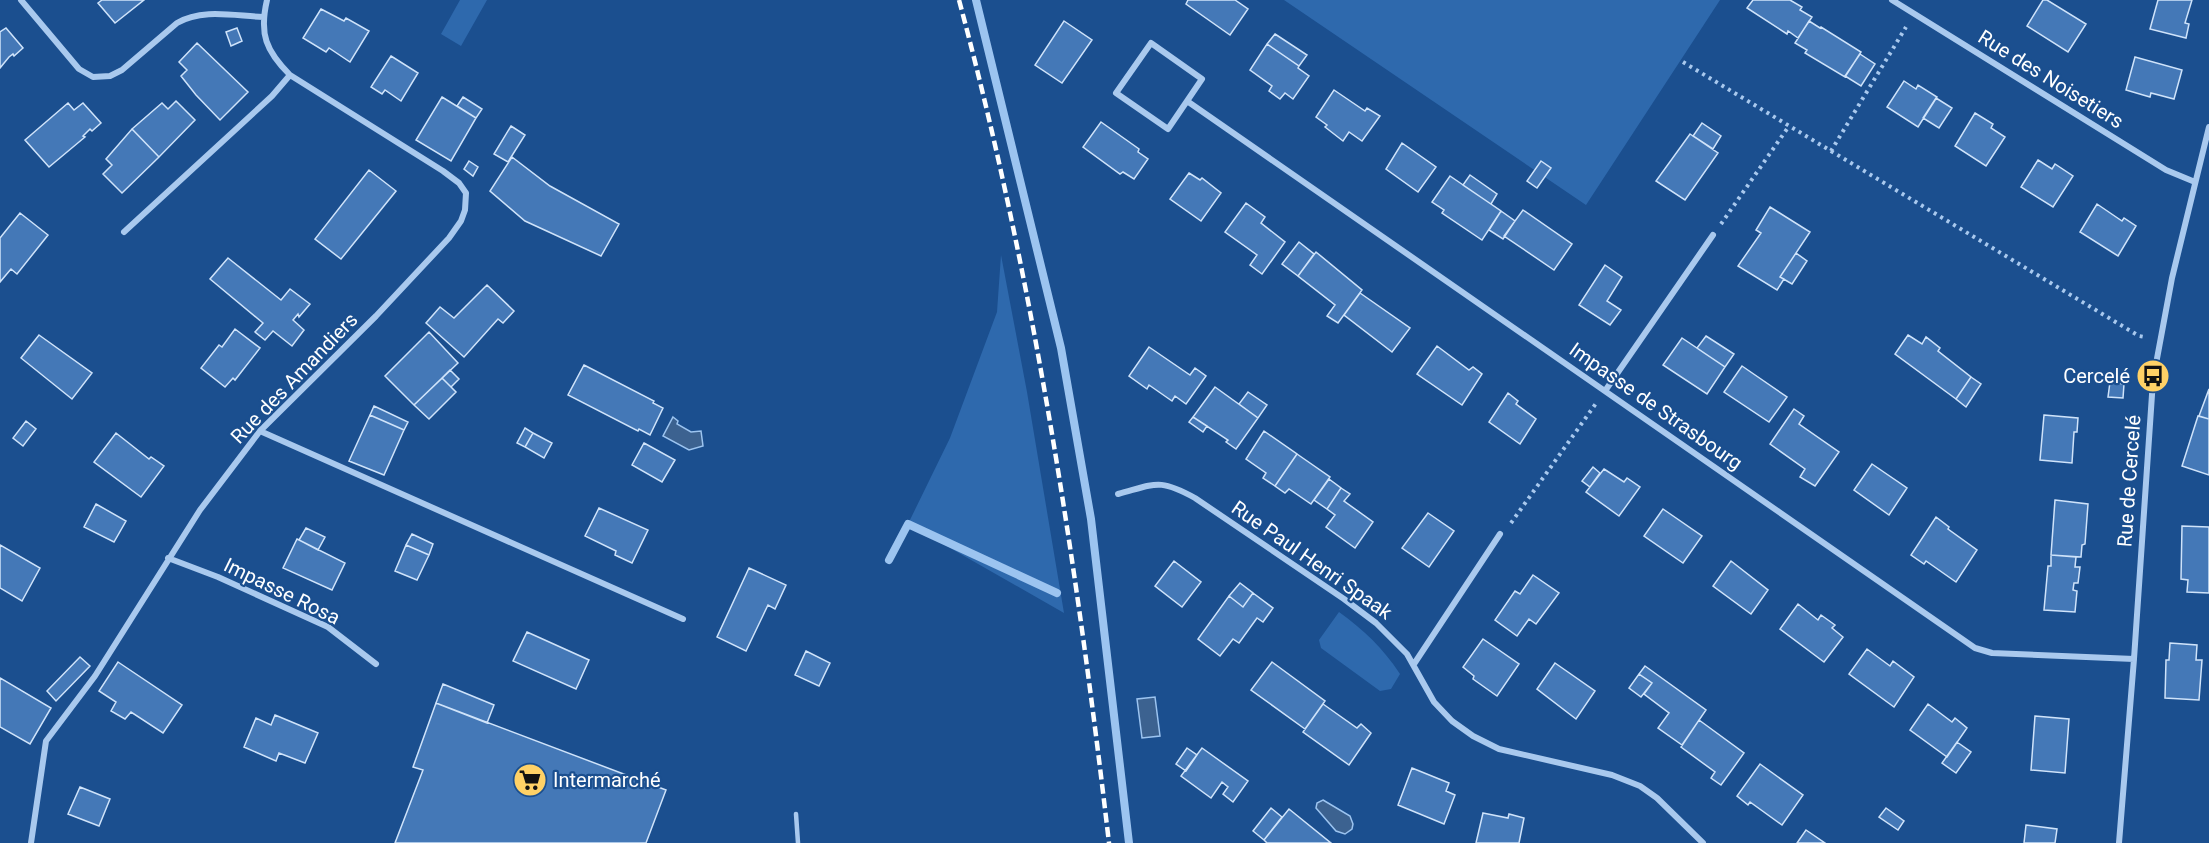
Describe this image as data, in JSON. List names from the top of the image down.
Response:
{
  "streets": {
    "street": [
      "Rue des Noisetiers",
      "Rue des Amandiers",
      "Impasse de Strasbourg",
      "Rue de Cercelé",
      "Rue Paul Henri Spaak",
      "Impasse Rosa"
    ]
  },
  "crossings": [
    ["Rue des Noisetiers", "Rue de Cercelé"],
    ["Rue des Amandiers", "Impasse Rosa"],
    ["Impasse de Strasbourg", "Rue de Cercelé"]
  ],
  "places": {
    "bus stop": ["Cercelé"],
    "supermarket": ["Intermarché"]
  }
}
